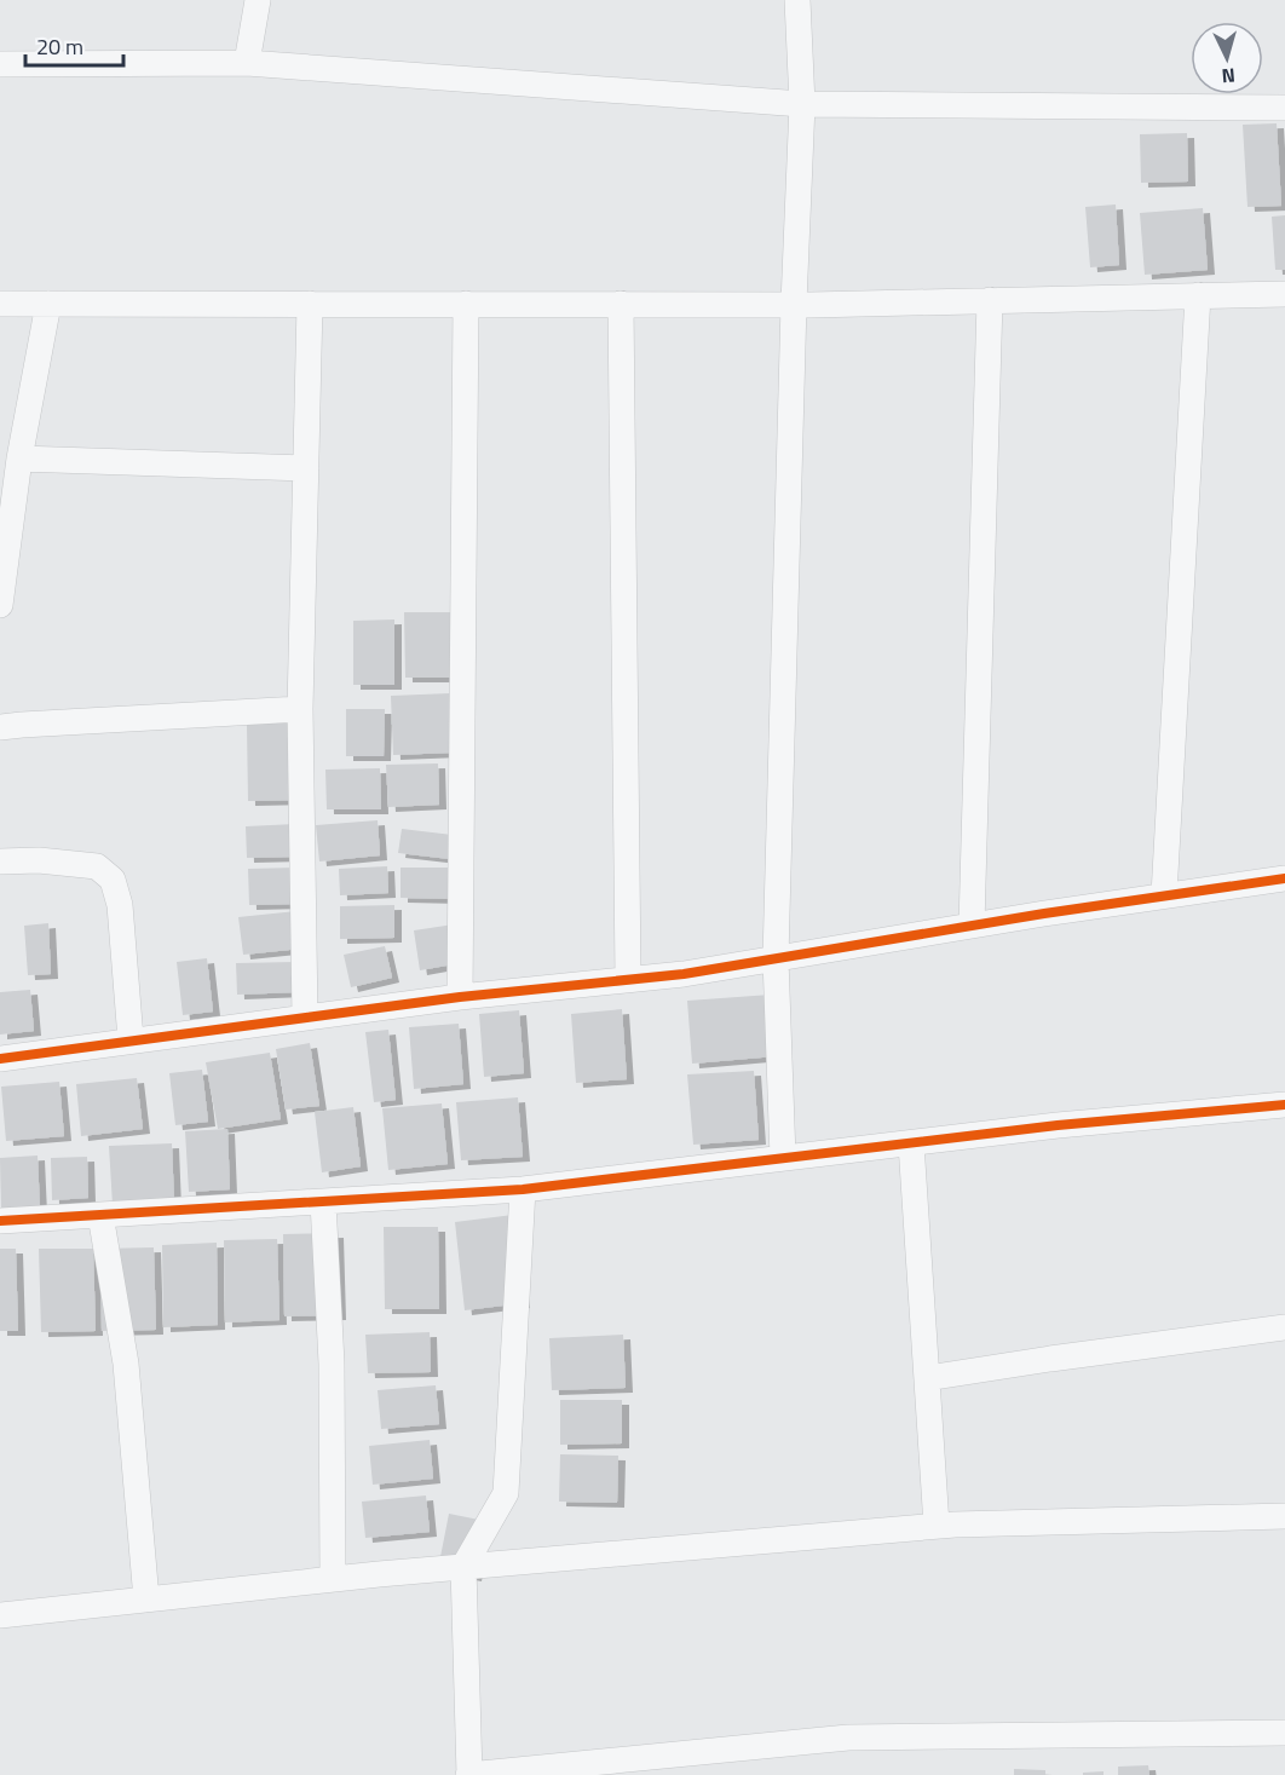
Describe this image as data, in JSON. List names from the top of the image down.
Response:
{
  "scale_bar": "20 m",
  "north": "bottom"
}
